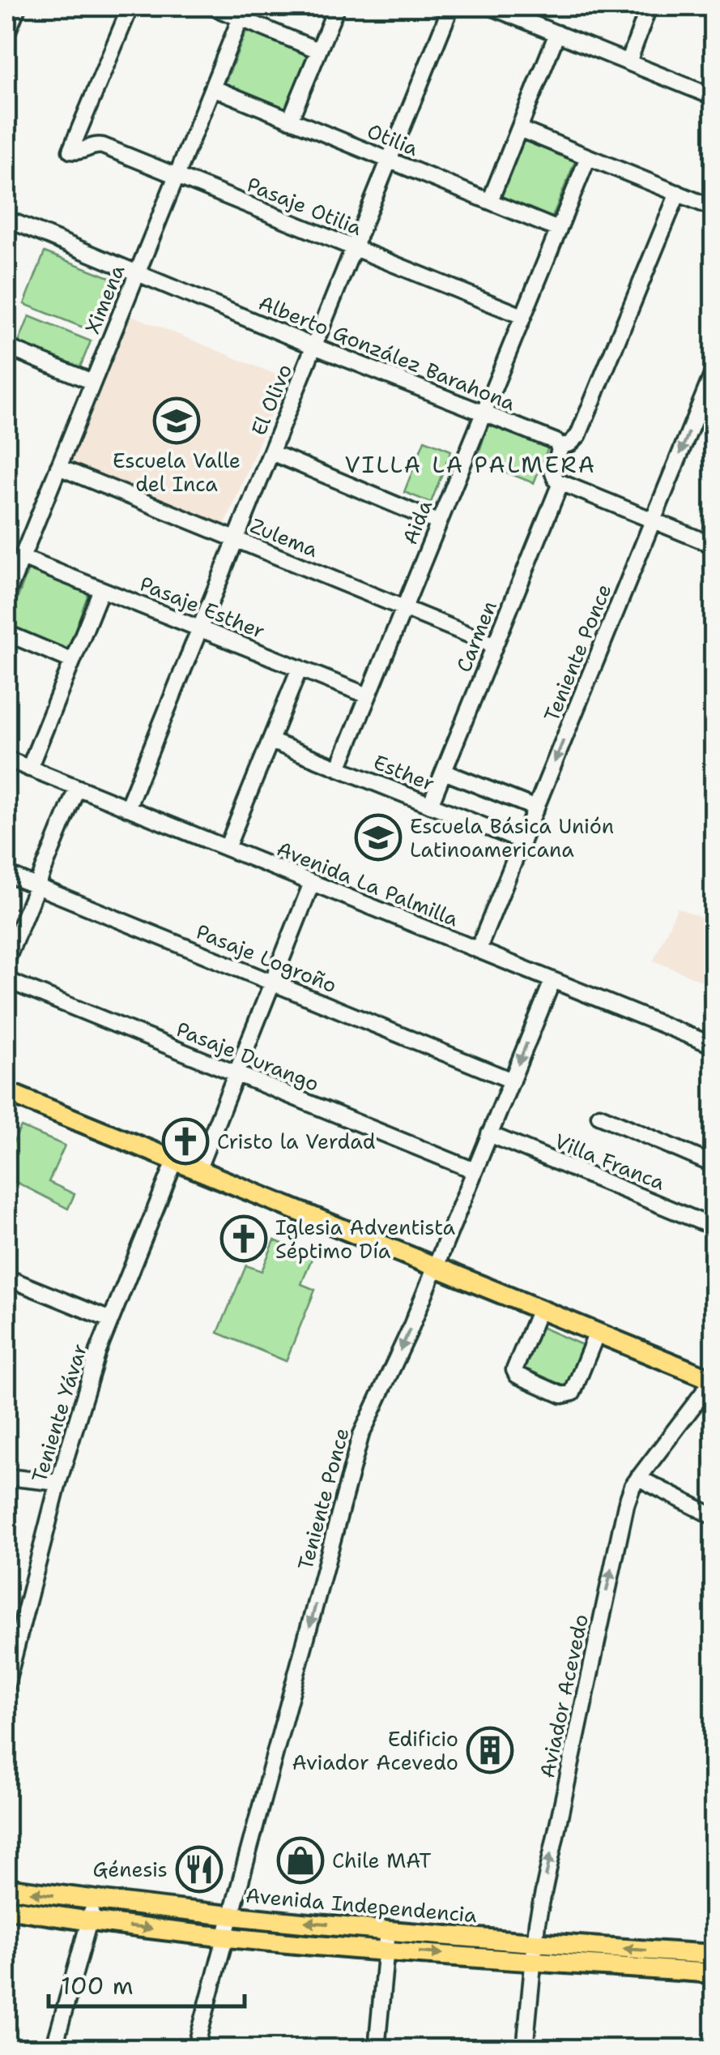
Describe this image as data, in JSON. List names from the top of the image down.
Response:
{
  "streets": {
    "main road": ["Avenida Independencia"],
    "street": [
      "Otilia",
      "Pasaje Otilia",
      "Ximena",
      "Alberto González Barahona",
      "El Olivo",
      "Aida",
      "Zulema",
      "Pasaje Esther",
      "Carmen",
      "Teniente Ponce",
      "Esther",
      "Avenida La Palmilla",
      "Pasaje Logroño",
      "Pasaje Durango",
      "Villa Franca",
      "Teniente Yávar",
      "Aviador Acevedo"
    ]
  },
  "crossings": [
    ["Otilia", "Ximena"],
    ["Otilia", "El Olivo"],
    ["Otilia", "Aida"],
    ["Pasaje Otilia", "Ximena"],
    ["Pasaje Otilia", "El Olivo"],
    ["Pasaje Otilia", "Aida"],
    ["Ximena", "Alberto González Barahona"],
    ["Ximena", "Zulema"],
    ["Ximena", "Pasaje Esther"],
    ["Alberto González Barahona", "El Olivo"],
    ["Alberto González Barahona", "Aida"],
    ["El Olivo", "Zulema"],
    ["El Olivo", "Pasaje Esther"],
    ["El Olivo", "Avenida La Palmilla"],
    ["Aida", "Zulema"],
    ["Aida", "Pasaje Esther"],
    ["Aida", "Esther"],
    ["Zulema", "Carmen"],
    ["Carmen", "Esther"],
    ["Teniente Ponce", "Esther"],
    ["Teniente Ponce", "Avenida La Palmilla"],
    ["Teniente Ponce", "Pasaje Logroño"],
    ["Teniente Ponce", "Pasaje Durango"],
    ["Teniente Ponce", "Villa Franca"],
    ["Teniente Ponce", "Avenida Independencia"],
    ["Aviador Acevedo", "Avenida Independencia"]
  ],
  "one_way": ["Teniente Ponce", "Aviador Acevedo"],
  "districts": ["VILLA LA PALMERA"],
  "places": {
    "school or university": ["Escuela Valle del Inca", "Escuela Básica Unión Latinoamericana"],
    "church": ["Cristo la Verdad", "Iglesia Adventista Séptimo Día"],
    "building": ["Edificio Aviador Acevedo"],
    "shop": ["Chile MAT"],
    "restaurant": ["Génesis"]
  },
  "scale_bar": "100 m"
}
